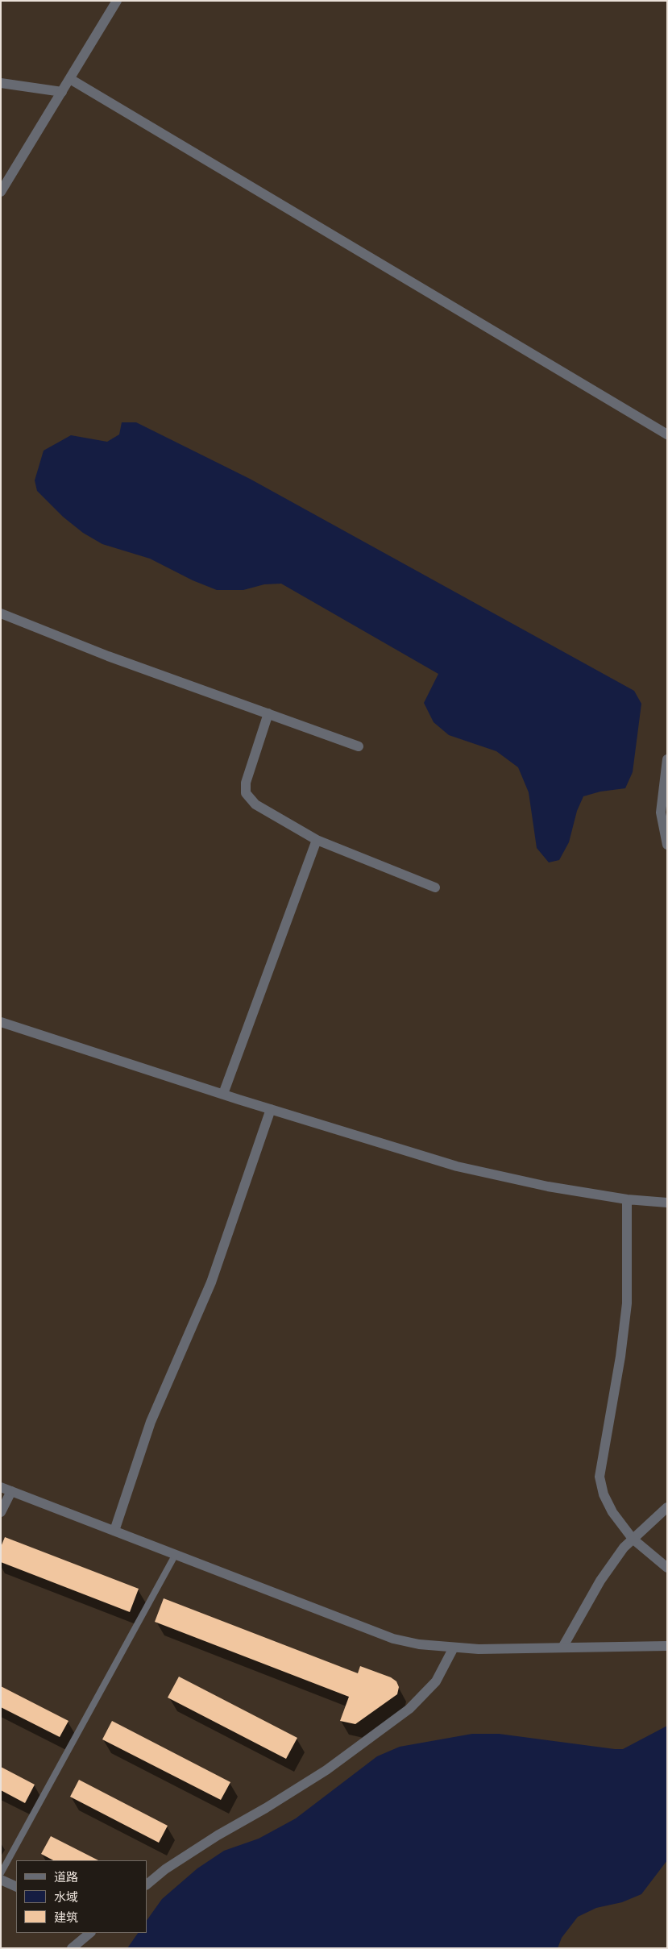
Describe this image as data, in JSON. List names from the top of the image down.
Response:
{
  "legend": ["道路", "水域", "建筑"]
}
